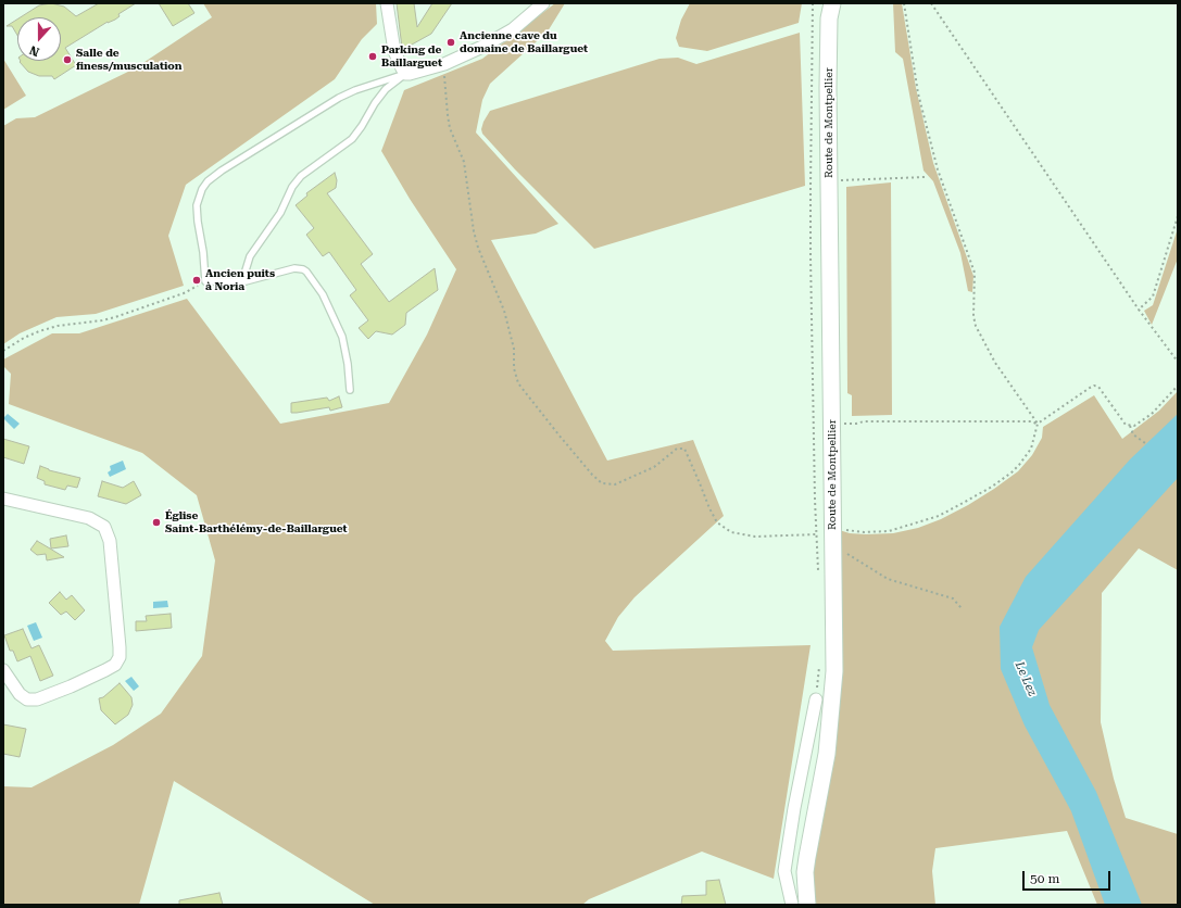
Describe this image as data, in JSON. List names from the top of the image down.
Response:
{
  "streets": {
    "main road": ["Route de Montpellier"]
  },
  "water": ["Le Lez"],
  "places": [
    "Ancienne cave du domaine de Baillarguet",
    "Parking de Baillarguet",
    "Salle de finess/musculation",
    "Ancien puits à Noria",
    "Église Saint-Barthélémy-de-Baillarguet"
  ],
  "scale_bar": "50 m",
  "north": "bottom"
}
